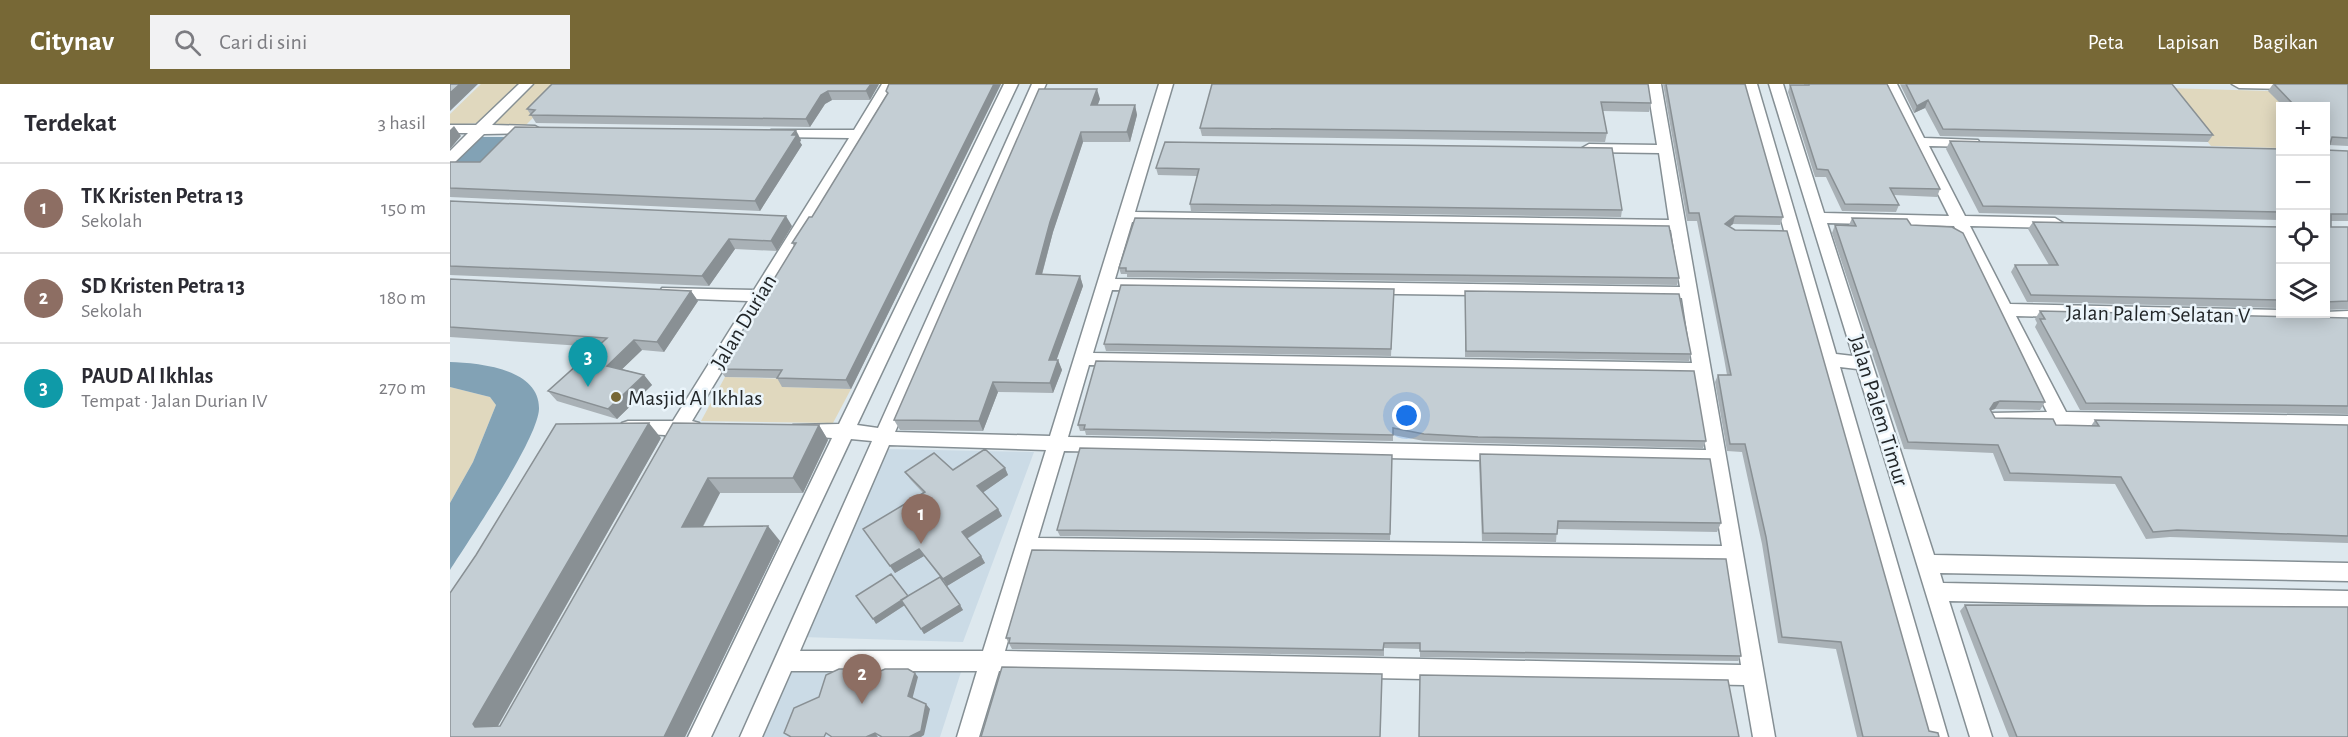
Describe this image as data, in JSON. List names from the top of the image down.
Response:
{
  "streets": {
    "street": ["Jalan Palem Selatan V", "Jalan Durian", "Jalan Palem Timur"]
  },
  "places": ["Masjid Al Ikhlas"],
  "page": {
    "header": "Citynav",
    "search": "Cari di sini",
    "nav": ["Peta", "Lapisan", "Bagikan"],
    "heading": ["Terdekat", "3 hasil"],
    "map_buttons": ["+", "−"],
    "list": [
      {
        "mark": "1",
        "name": "TK Kristen Petra 13",
        "note": "Sekolah",
        "value": "150 m"
      },
      {
        "mark": "2",
        "name": "SD Kristen Petra 13",
        "note": "Sekolah",
        "value": "180 m"
      },
      {
        "mark": "3",
        "name": "PAUD Al Ikhlas",
        "note": "Tempat · Jalan Durian IV",
        "value": "270 m"
      }
    ],
    "pins": ["3", "1", "2"]
  }
}
